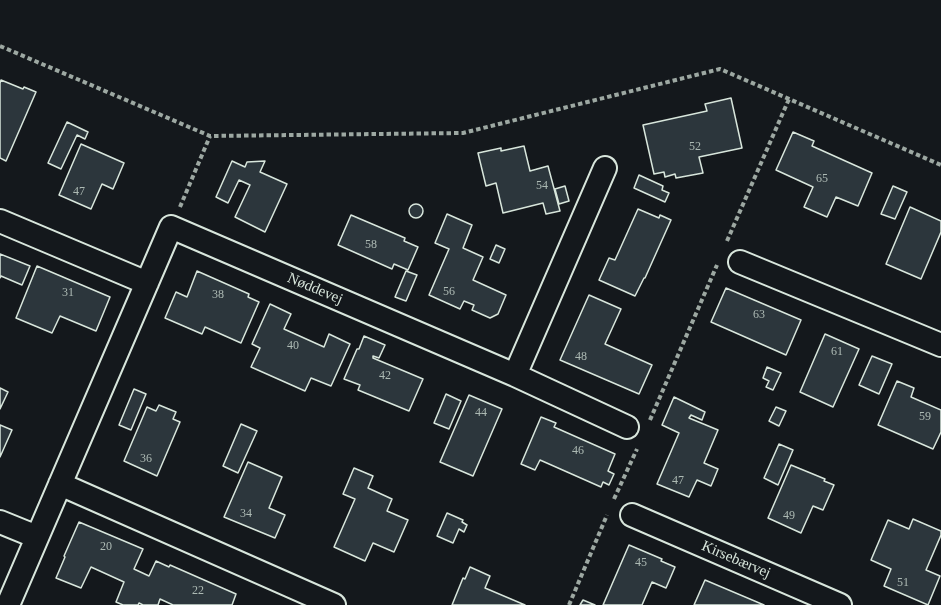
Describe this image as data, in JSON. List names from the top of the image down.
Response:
{
  "streets": {
    "street": ["Nøddevej", "Kirsebærvej"]
  },
  "house_numbers": [
    "52",
    "65",
    "54",
    "47",
    "58",
    "56",
    "31",
    "38",
    "63",
    "40",
    "61",
    "48",
    "42",
    "44",
    "59",
    "46",
    "36",
    "47",
    "34",
    "49",
    "20",
    "45",
    "51",
    "22"
  ]
}
